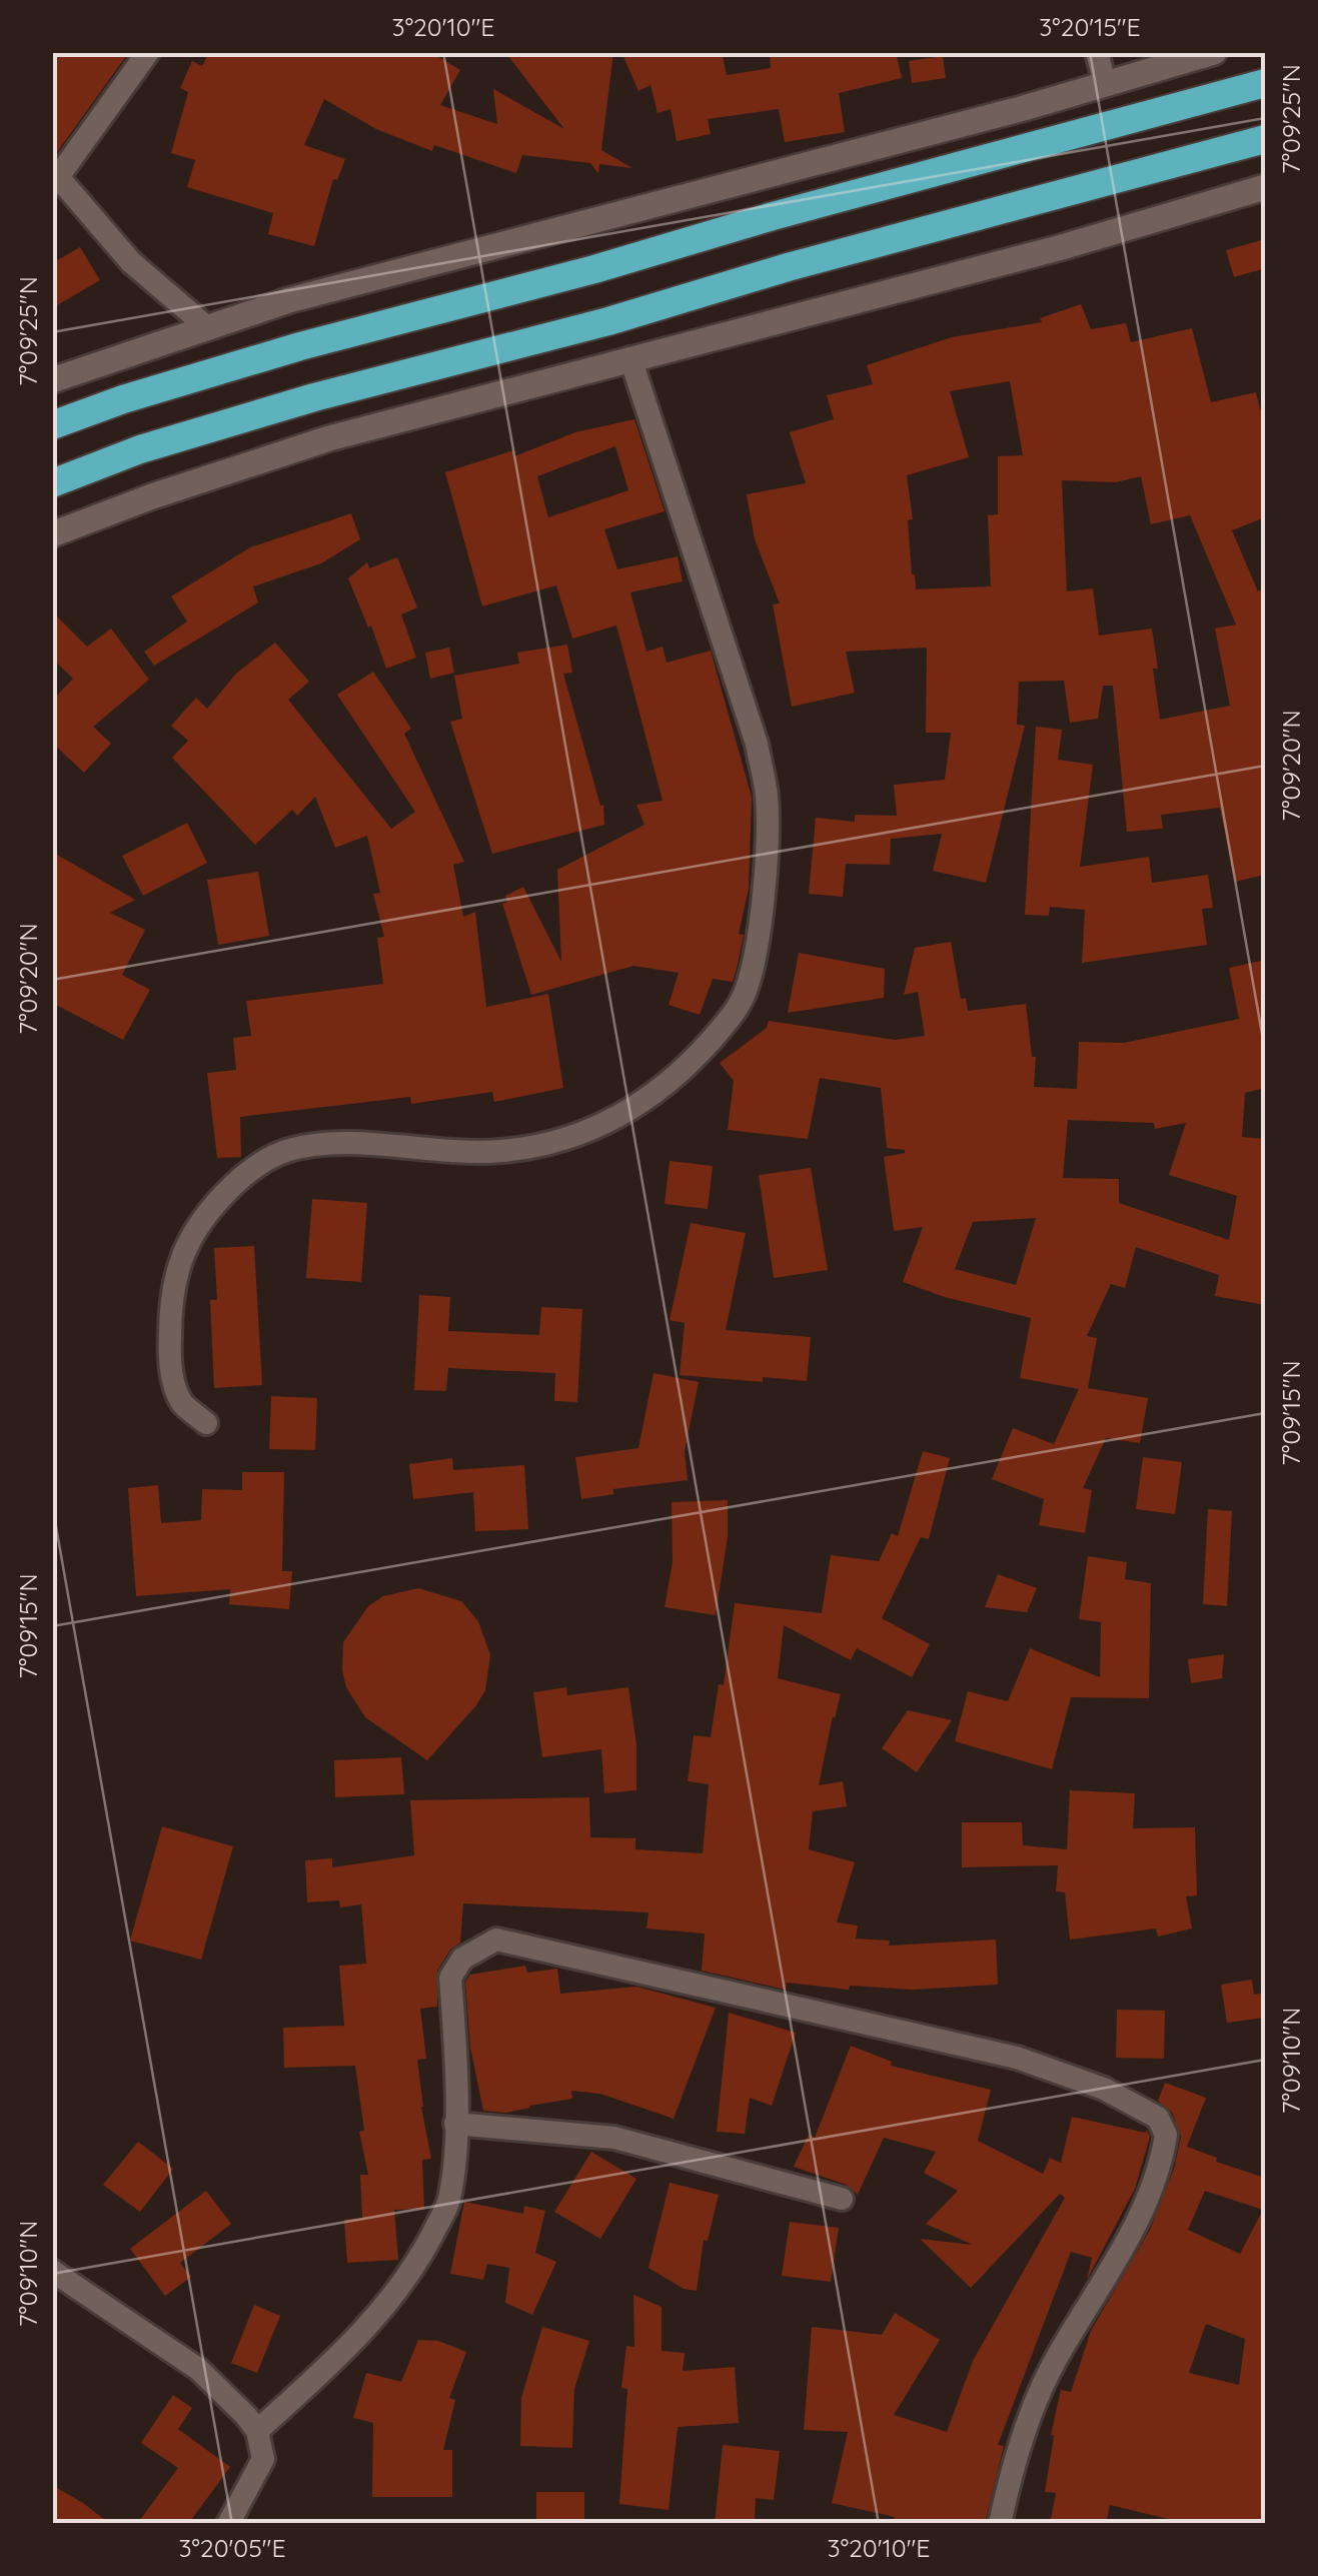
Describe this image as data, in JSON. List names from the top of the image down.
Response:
{
  "coordinates": [
    "3°20'10\"E",
    "3°20'15\"E",
    "7°09'25\"N",
    "7°09'20\"N",
    "7°09'15\"N",
    "7°09'10\"N",
    "3°20'05\"E"
  ]
}
